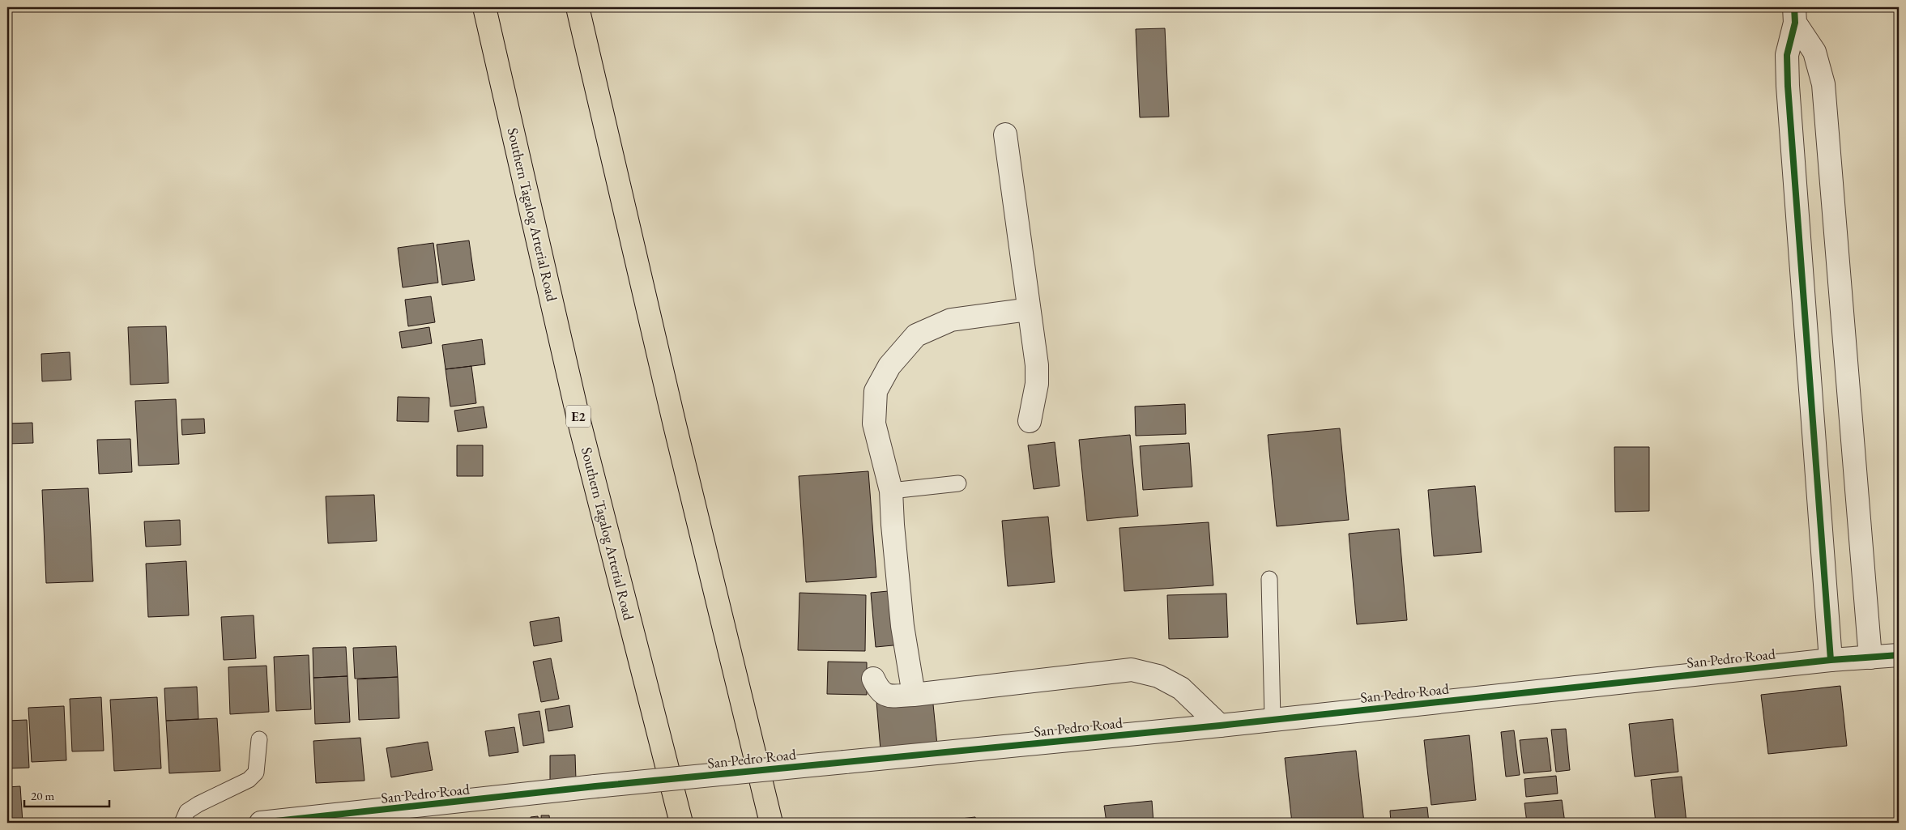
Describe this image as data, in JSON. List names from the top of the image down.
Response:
{
  "streets": {
    "highway": ["Southern Tagalog Arterial Road", "E2"],
    "street": ["San Pedro Road"]
  },
  "scale_bar": "20 m"
}
